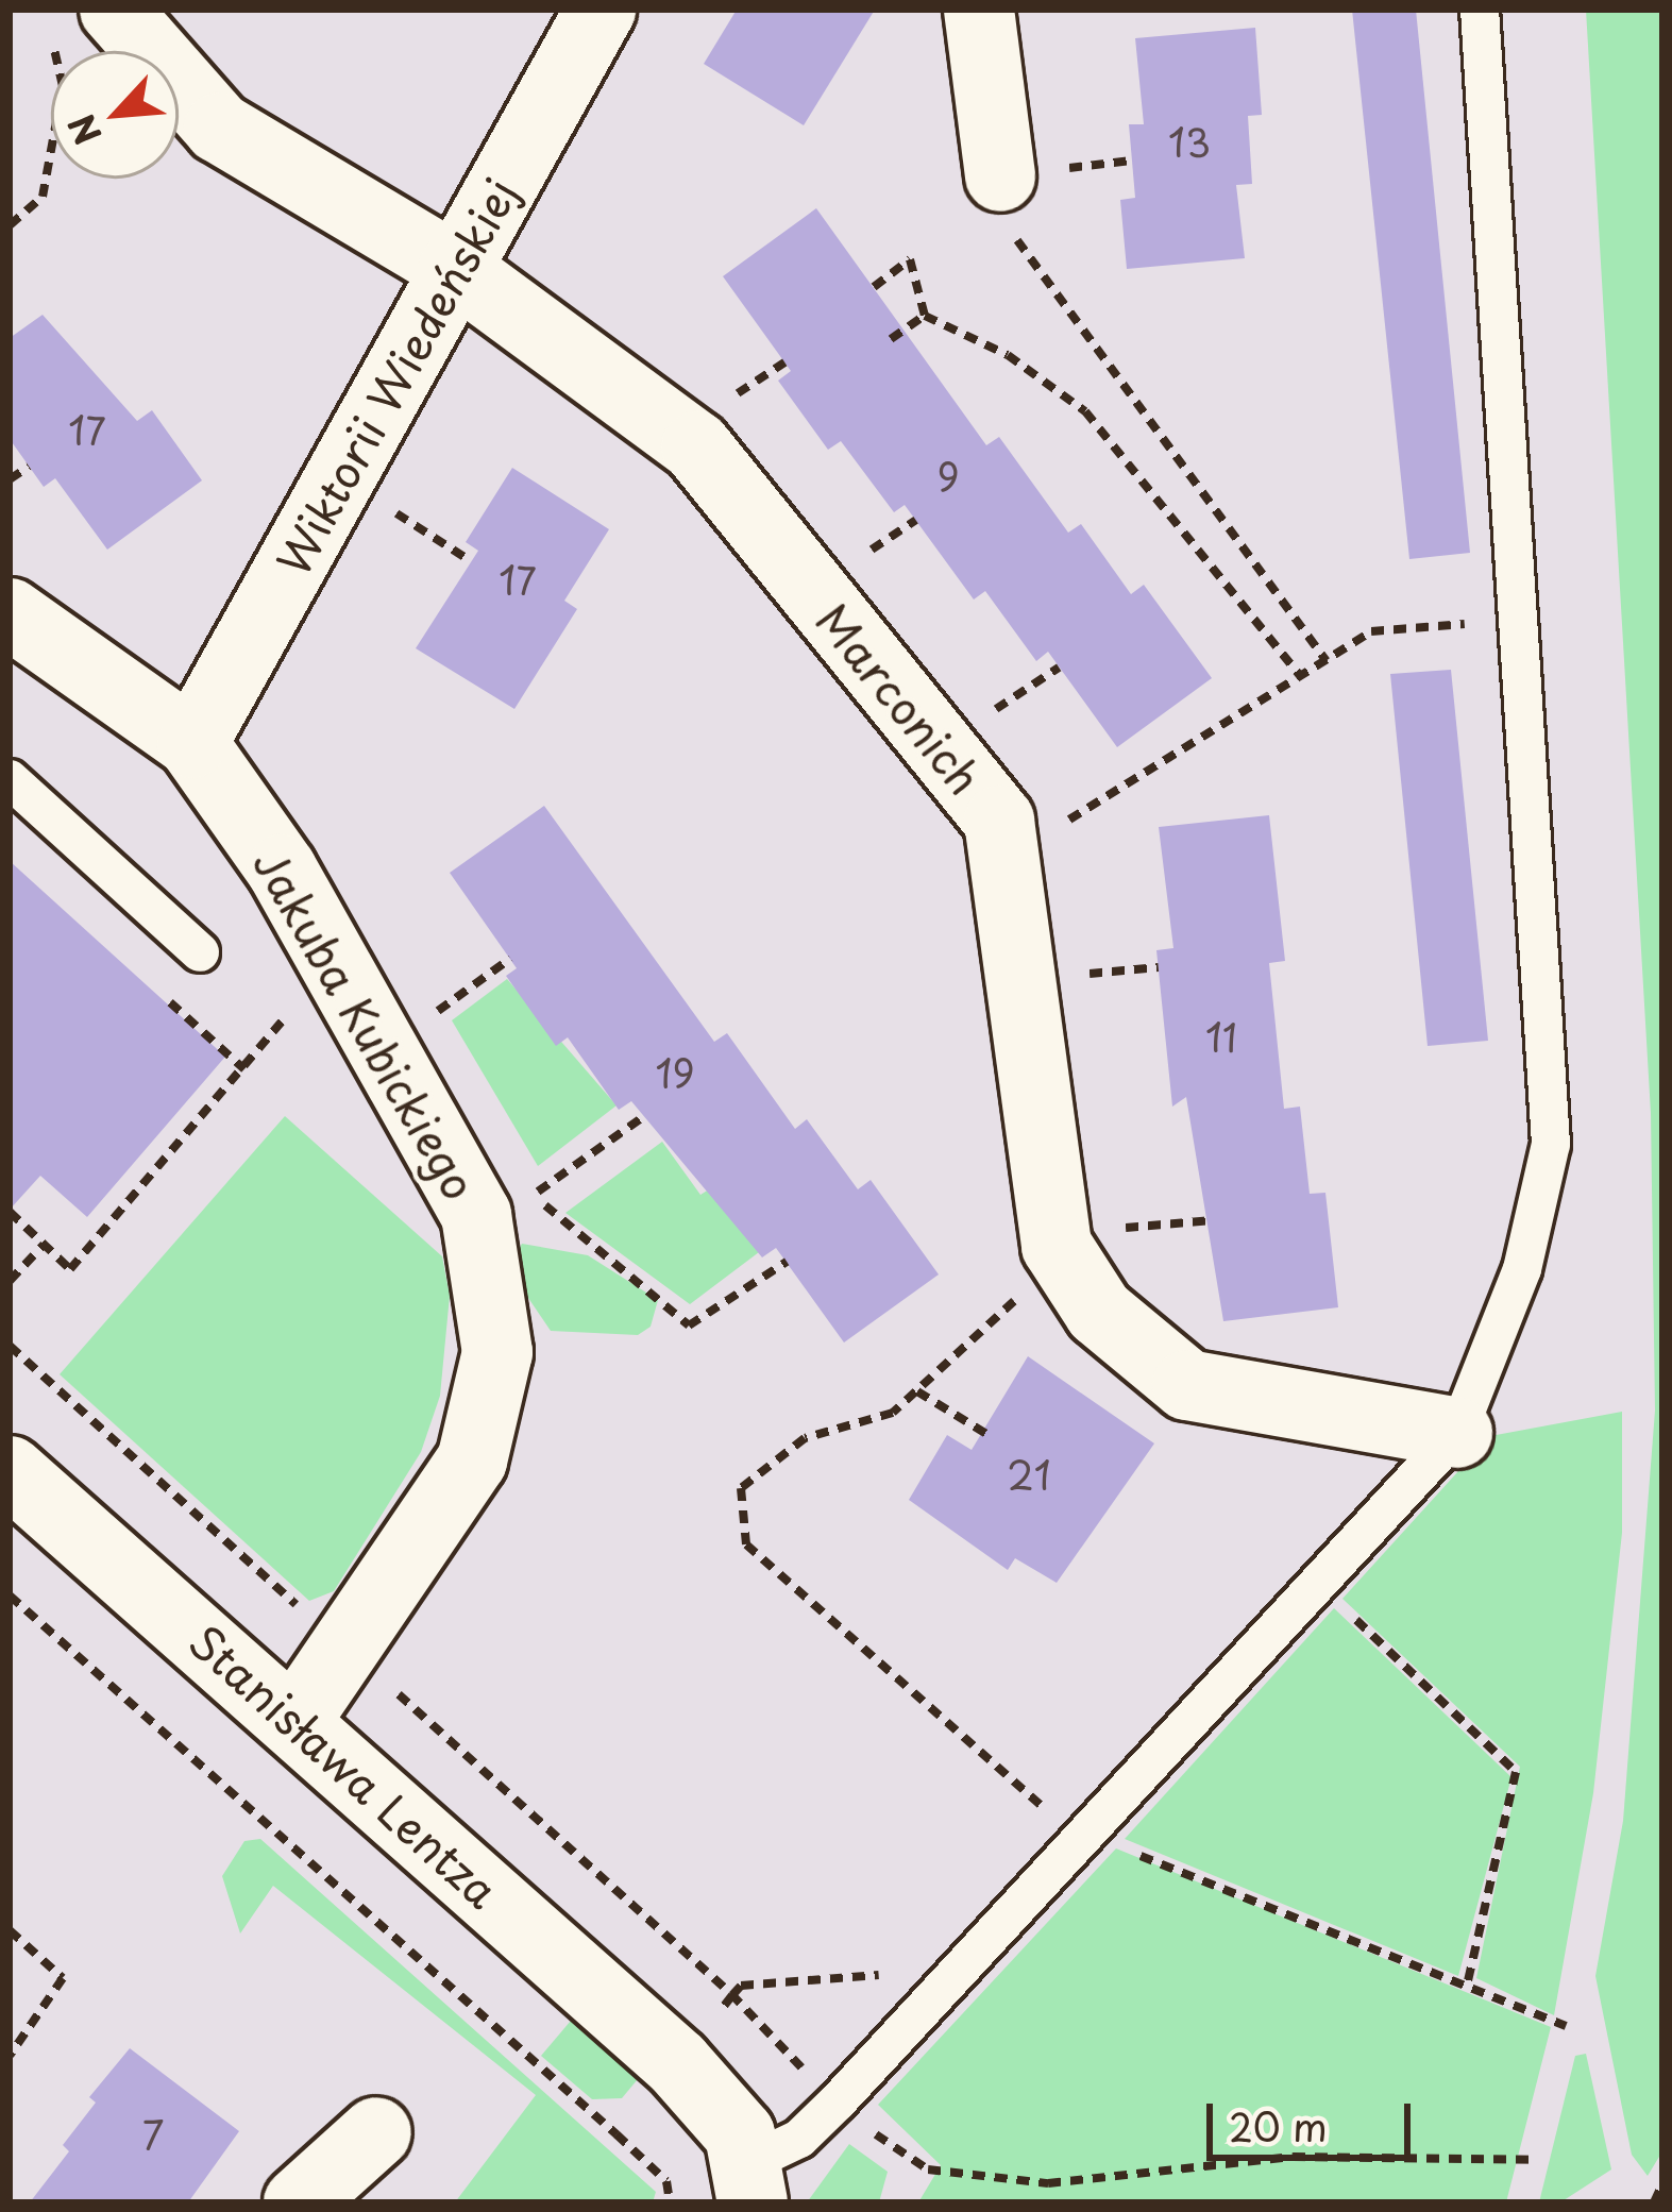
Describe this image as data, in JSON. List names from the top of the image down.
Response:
{
  "streets": {
    "street": [
      "Wiktorii Wiedeńskiej",
      "Marconich",
      "Jakuba Kubickiego",
      "Stanisława Lentza"
    ]
  },
  "crossings": [
    ["Wiktorii Wiedeńskiej", "Marconich"],
    ["Wiktorii Wiedeńskiej", "Jakuba Kubickiego"],
    ["Jakuba Kubickiego", "Stanisława Lentza"]
  ],
  "house_numbers": [
    "13",
    "17",
    "9",
    "17",
    "11",
    "19",
    "21",
    "7"
  ],
  "scale_bar": "20 m",
  "north": "bottom left"
}
